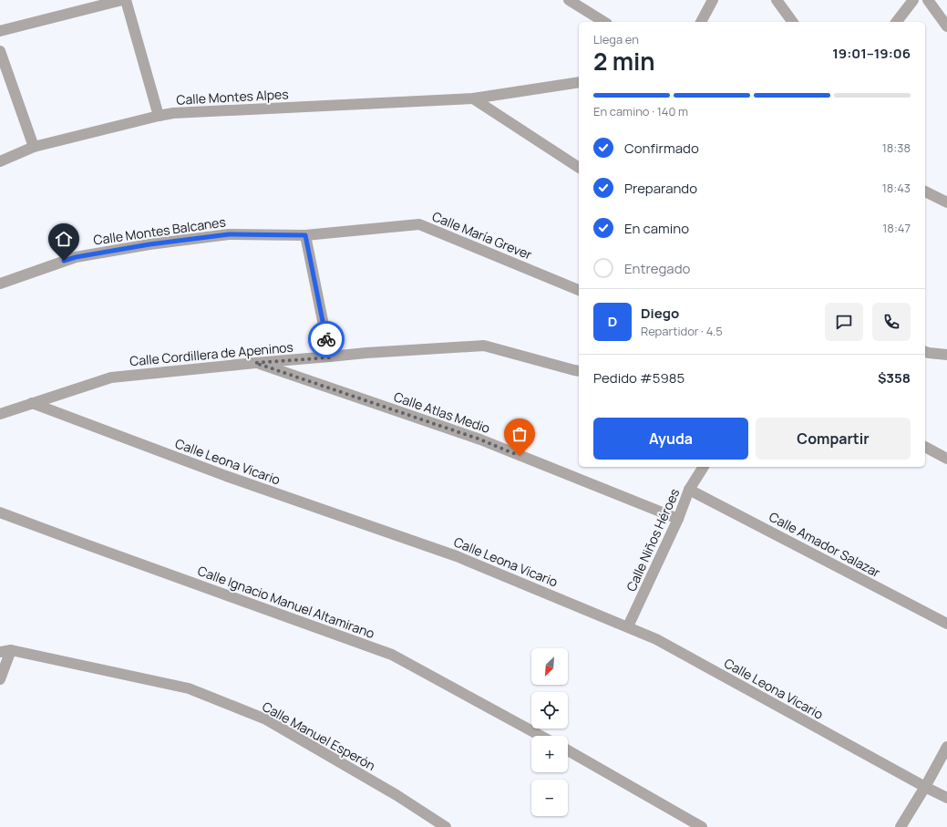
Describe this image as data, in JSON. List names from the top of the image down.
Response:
{
  "streets": {
    "street": [
      "Calle Montes Alpes",
      "Calle Montes Balcanes",
      "Calle María Grever",
      "Calle Cordillera de Apeninos",
      "Calle Atlas Medio",
      "Calle Leona Vicario",
      "Calle Niños Héroes",
      "Calle Amador Salazar",
      "Calle Ignacio Manuel Altamirano",
      "Calle Manuel Esperón"
    ]
  },
  "crossings": [
    ["Calle Montes Balcanes", "Calle María Grever"],
    ["Calle Cordillera de Apeninos", "Calle Atlas Medio"],
    ["Calle Cordillera de Apeninos", "Calle Leona Vicario"],
    ["Calle Atlas Medio", "Calle Niños Héroes"],
    ["Calle Leona Vicario", "Calle Niños Héroes"],
    ["Calle Niños Héroes", "Calle Amador Salazar"]
  ],
  "north": "bottom left",
  "page": {
    "heading": ["2 min", "Llega en", "19:01–19:06"],
    "panel": [
      "Diego",
      "Repartidor · 4.5",
      "Pedido #5985",
      "$358"
    ],
    "bar": "En camino · 140 m",
    "list": [
      ["Confirmado", "18:38"],
      ["Preparando", "18:43"],
      ["En camino", "18:47"],
      "Entregado"
    ],
    "round": "D",
    "buttons": ["Ayuda", "Compartir"],
    "map_buttons": ["+", "−"]
  }
}
